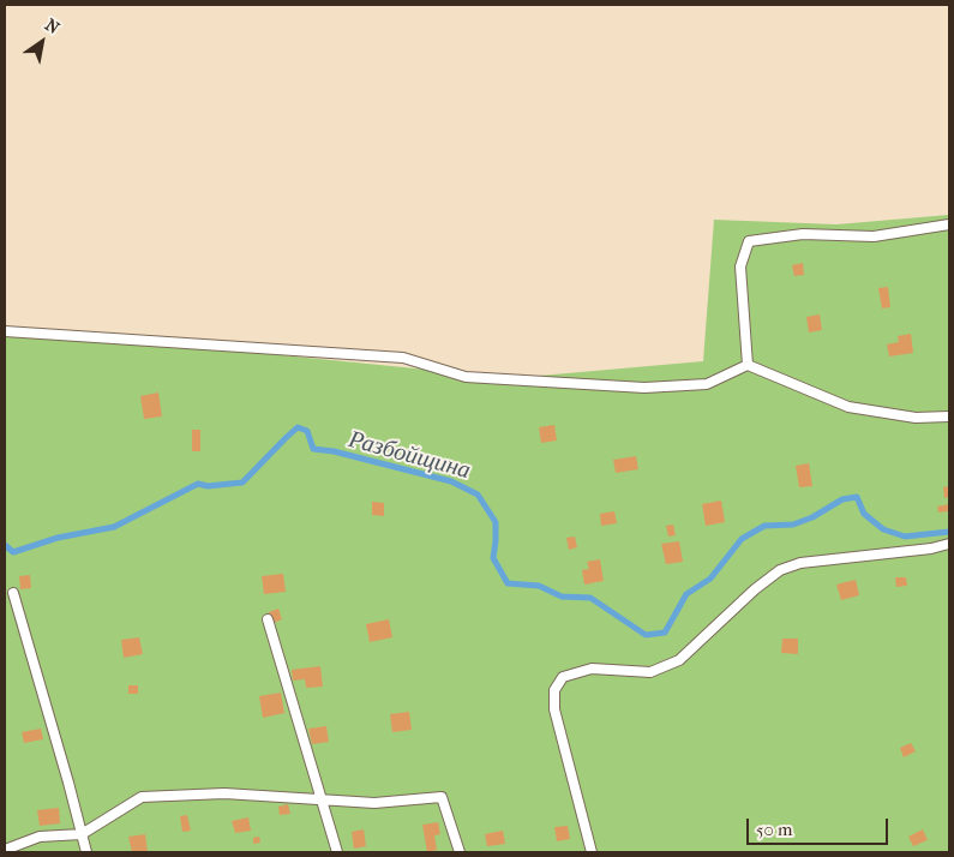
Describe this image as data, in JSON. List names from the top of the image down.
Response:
{
  "water": ["Разбойщина"],
  "scale_bar": "50 m",
  "north": "top right"
}
